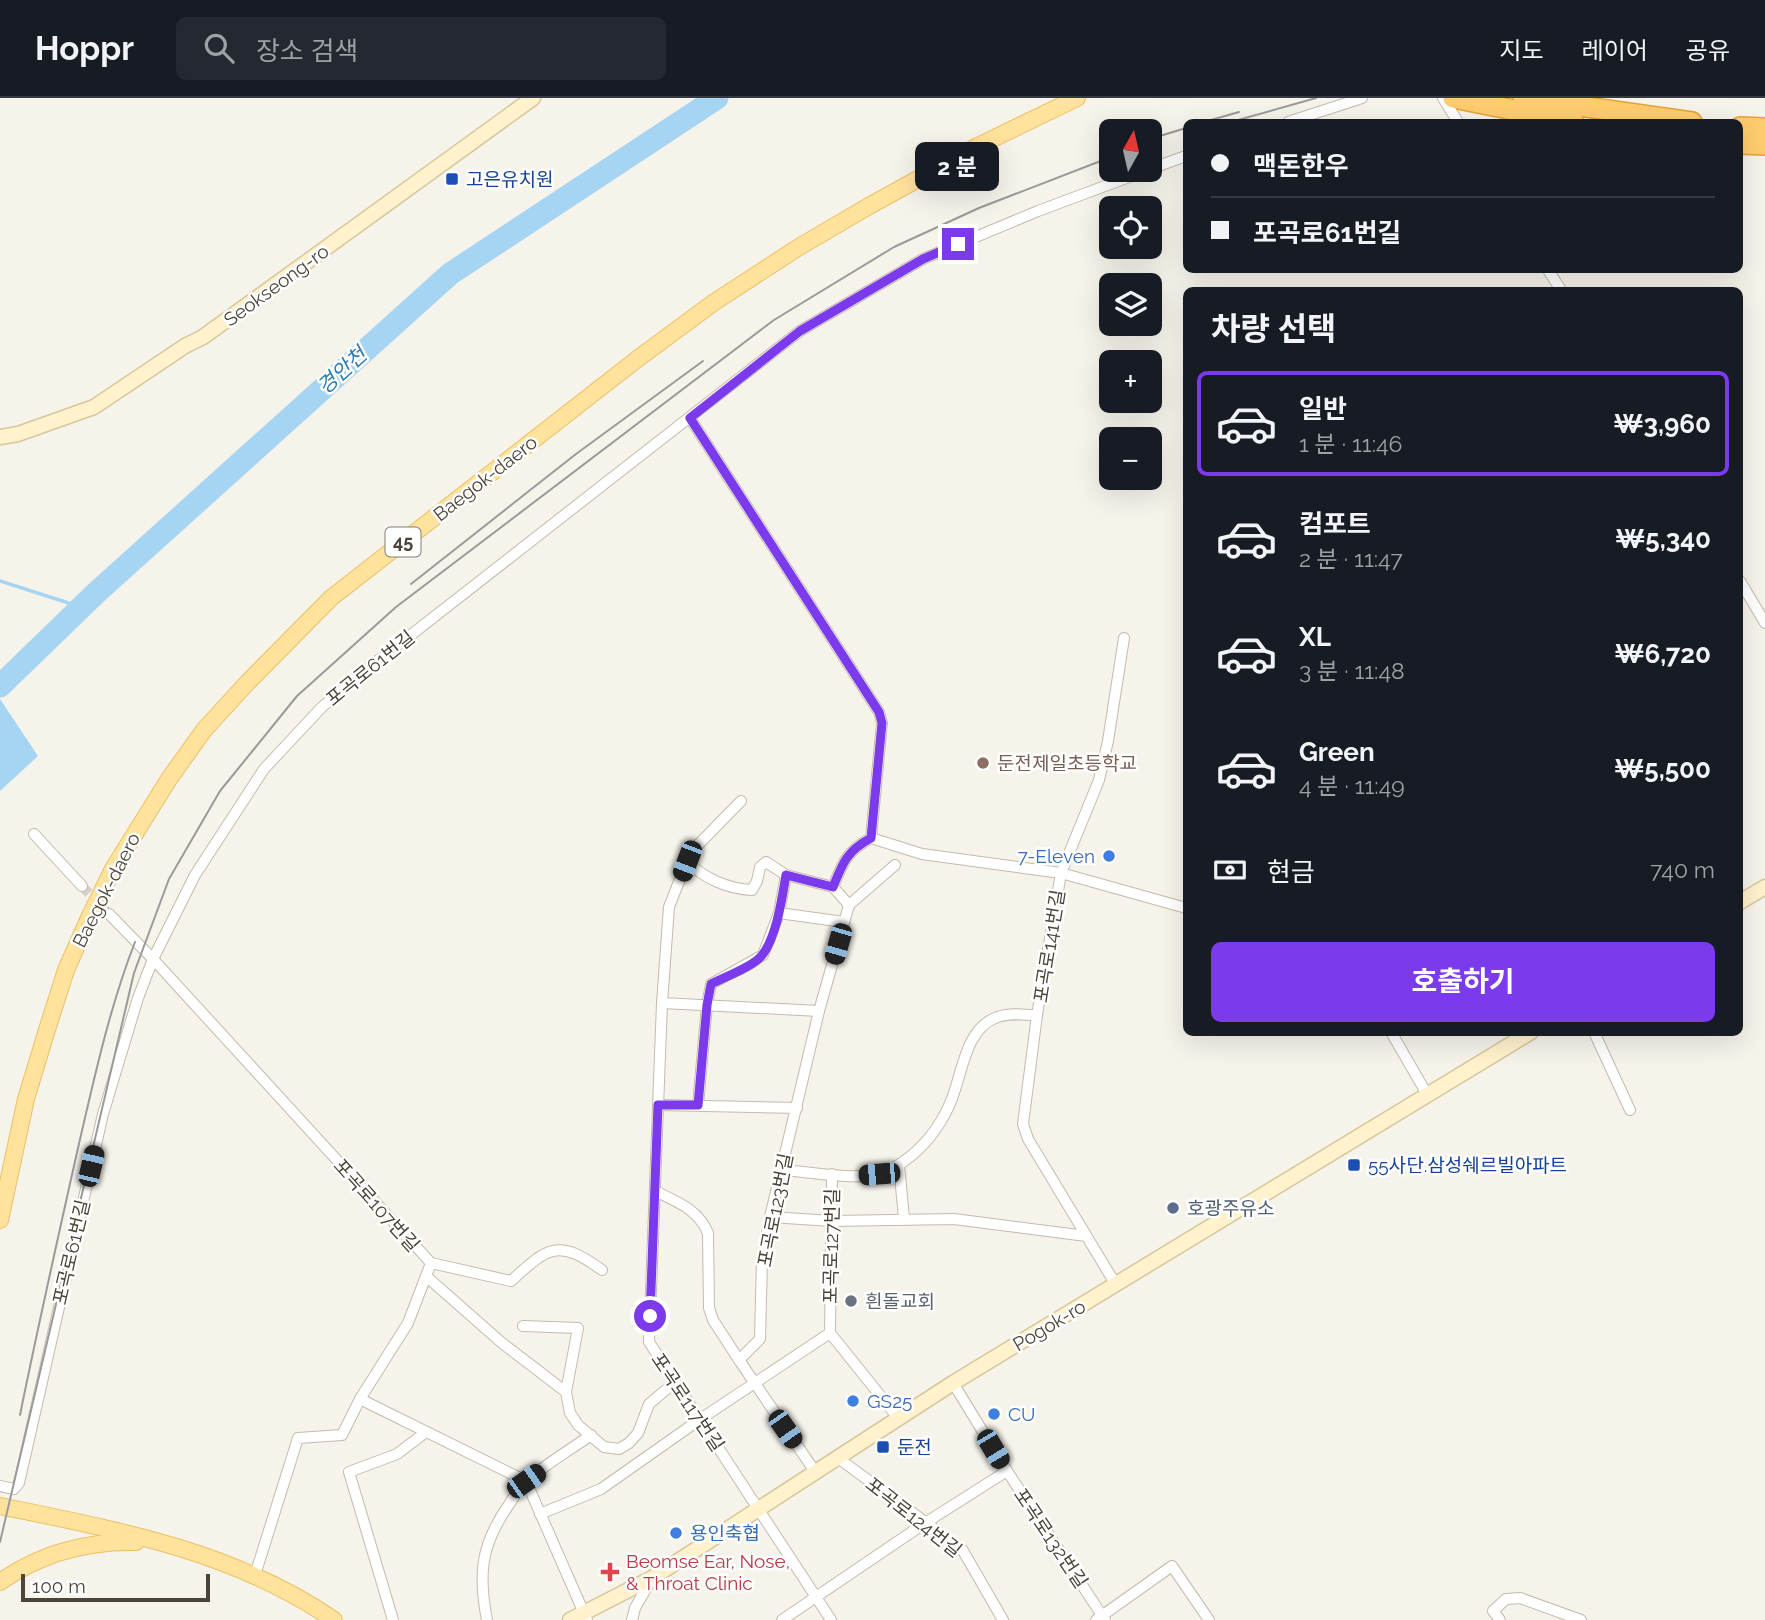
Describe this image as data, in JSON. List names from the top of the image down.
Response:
{
  "streets": {
    "main road": ["Baegok-daero", "45"],
    "street": [
      "Seokseong-ro",
      "포곡로61번길",
      "포곡로141번길",
      "포곡로107번길",
      "포곡로123번길",
      "포곡로127번길",
      "Pogok-ro",
      "포곡로117번길",
      "포곡로124번길",
      "포곡로132번길"
    ]
  },
  "crossings": [
    ["포곡로61번길", "포곡로107번길"],
    ["포곡로141번길", "Pogok-ro"],
    ["포곡로127번길", "Pogok-ro"],
    ["Pogok-ro", "포곡로117번길"],
    ["Pogok-ro", "포곡로124번길"],
    ["Pogok-ro", "포곡로132번길"]
  ],
  "water": ["경안천"],
  "places": {
    "transit": ["고은유치원", "55사단.삼성쉐르빌아파트", "둔전"],
    "other": [
      "둔전제일초등학교",
      "7-Eleven",
      "호광주유소",
      "흰돌교회",
      "GS25",
      "CU",
      "용인축협"
    ],
    "health": ["Beomse Ear, Nose, & Throat Clinic"]
  },
  "scale_bar": "100 m",
  "north": "top",
  "page": {
    "header": "Hoppr",
    "search": "장소 검색",
    "nav": ["지도", "레이어", "공유"],
    "map_buttons": ["+", "−"],
    "banner": ["맥돈한우", "포곡로61번길"],
    "bubble": "2 분",
    "heading": "차량 선택",
    "list": [
      {
        "name": "일반",
        "note": "1 분 · 11:46",
        "value": "₩3,960"
      },
      {
        "name": "컴포트",
        "note": "2 분 · 11:47",
        "value": "₩5,340"
      },
      {
        "name": "XL",
        "note": "3 분 · 11:48",
        "value": "₩6,720"
      },
      {
        "name": "Green",
        "note": "4 분 · 11:49",
        "value": "₩5,500"
      }
    ],
    "pay": ["현금", "740 m"],
    "buttons": "호출하기",
    "scale": "100 m"
  }
}
